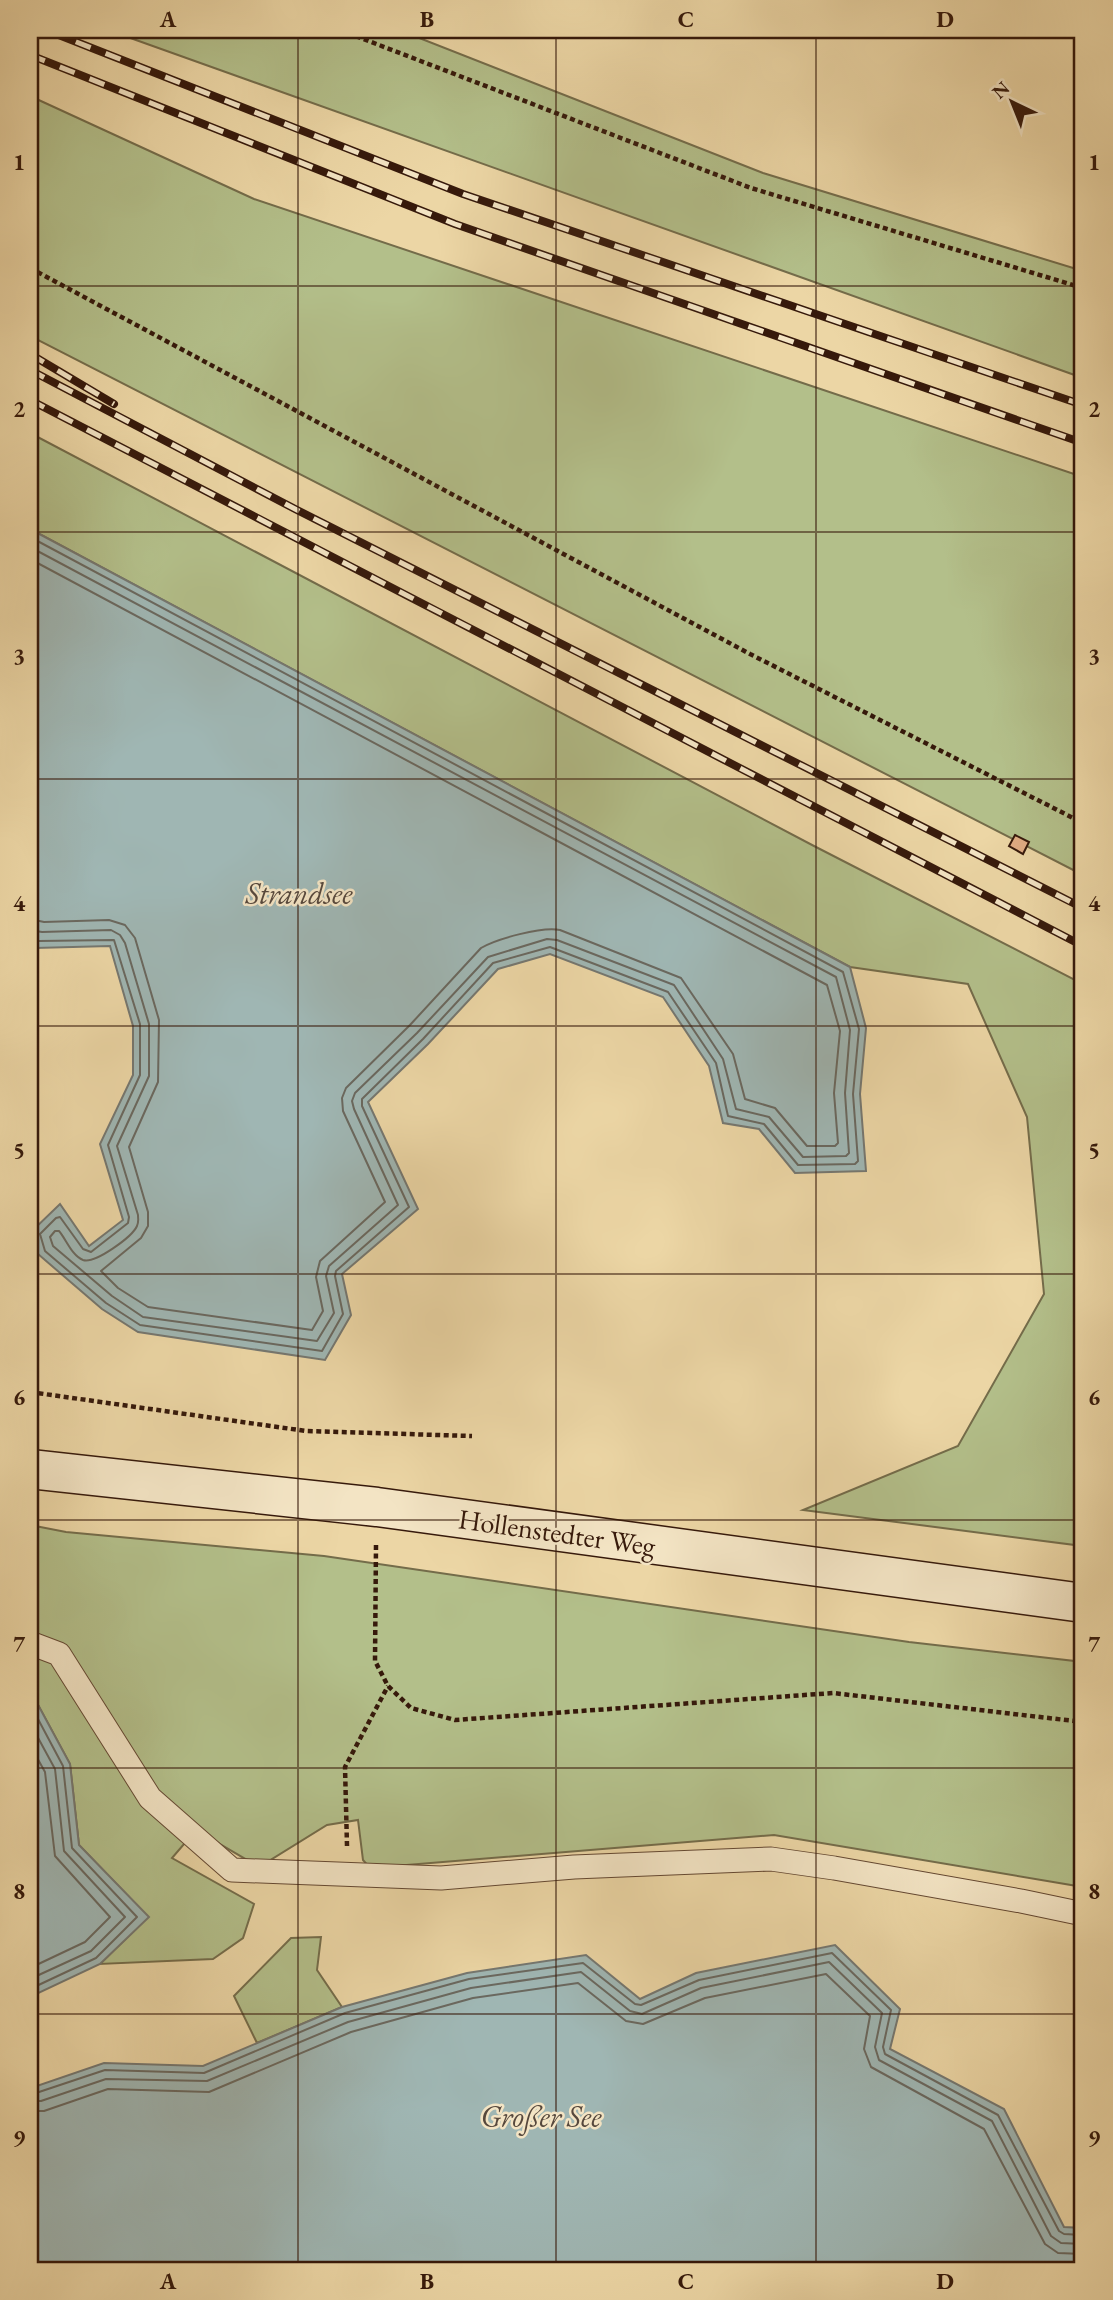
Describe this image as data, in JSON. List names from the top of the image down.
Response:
{
  "streets": {
    "main road": ["Hollenstedter Weg"]
  },
  "water": ["Strandsee", "Großer See"],
  "north": "top left",
  "grid": {
    "columns": [
      "A",
      "B",
      "C",
      "D"
    ],
    "rows": [
      "1",
      "2",
      "3",
      "4",
      "5",
      "6",
      "7",
      "8",
      "9"
    ]
  }
}
